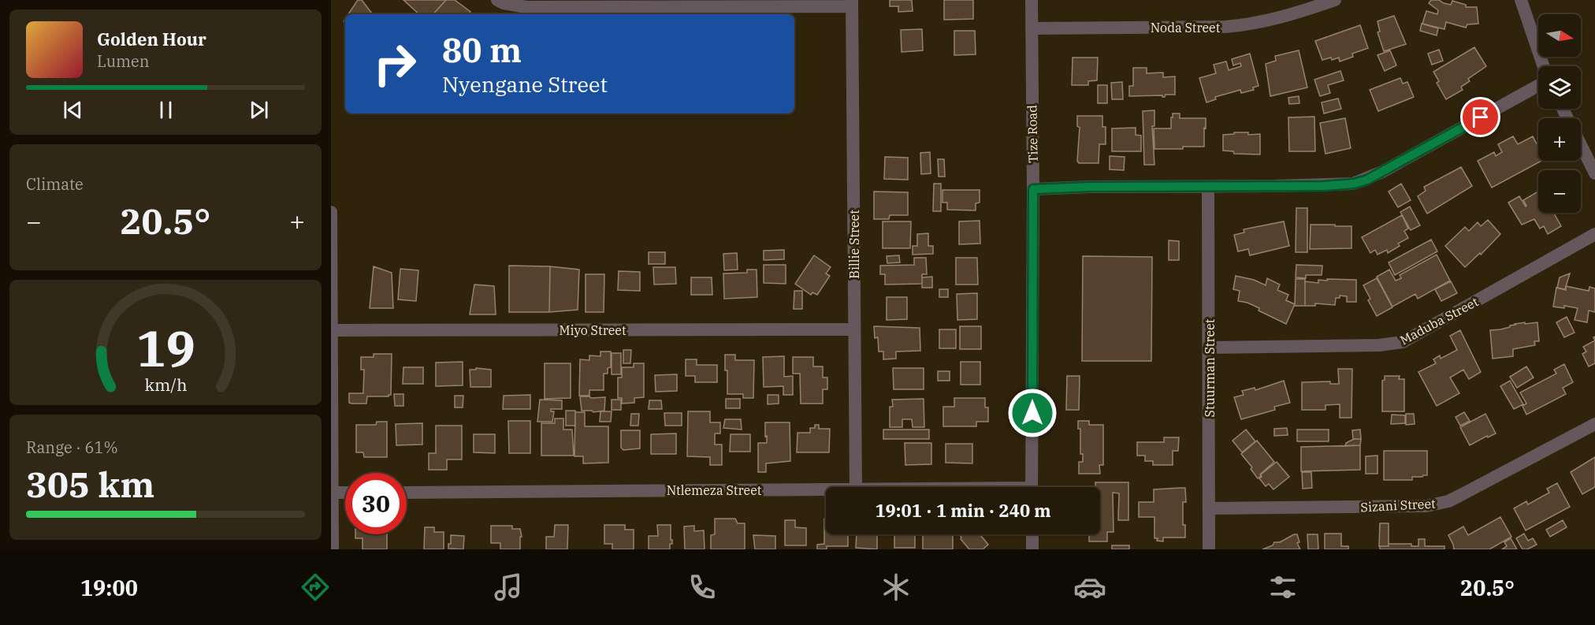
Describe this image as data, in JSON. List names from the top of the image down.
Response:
{
  "streets": {
    "street": [
      "Noda Street",
      "Tize Road",
      "Billie Street",
      "Maduba Street",
      "Miyo Street",
      "Stuurman Street",
      "Ntlemeza Street",
      "Sizani Street"
    ]
  },
  "crossings": [
    ["Noda Street", "Tize Road"],
    ["Billie Street", "Miyo Street"],
    ["Maduba Street", "Stuurman Street"],
    ["Stuurman Street", "Sizani Street"]
  ],
  "north": "right",
  "page": {
    "map_buttons": ["+", "−"],
    "turn": ["80 m", "Nyengane Street"],
    "song": ["Golden Hour", "Lumen"],
    "tile": [
      "Climate",
      ["Range · 61%", "305 km"]
    ],
    "heat": ["−", "20.5°", "+"],
    "limit": "30",
    "trip": "19:01 · 1 min · 240 m",
    "tabs": ["19:00", "20.5°"],
    "gauge": ["19", "km/h"]
  }
}
